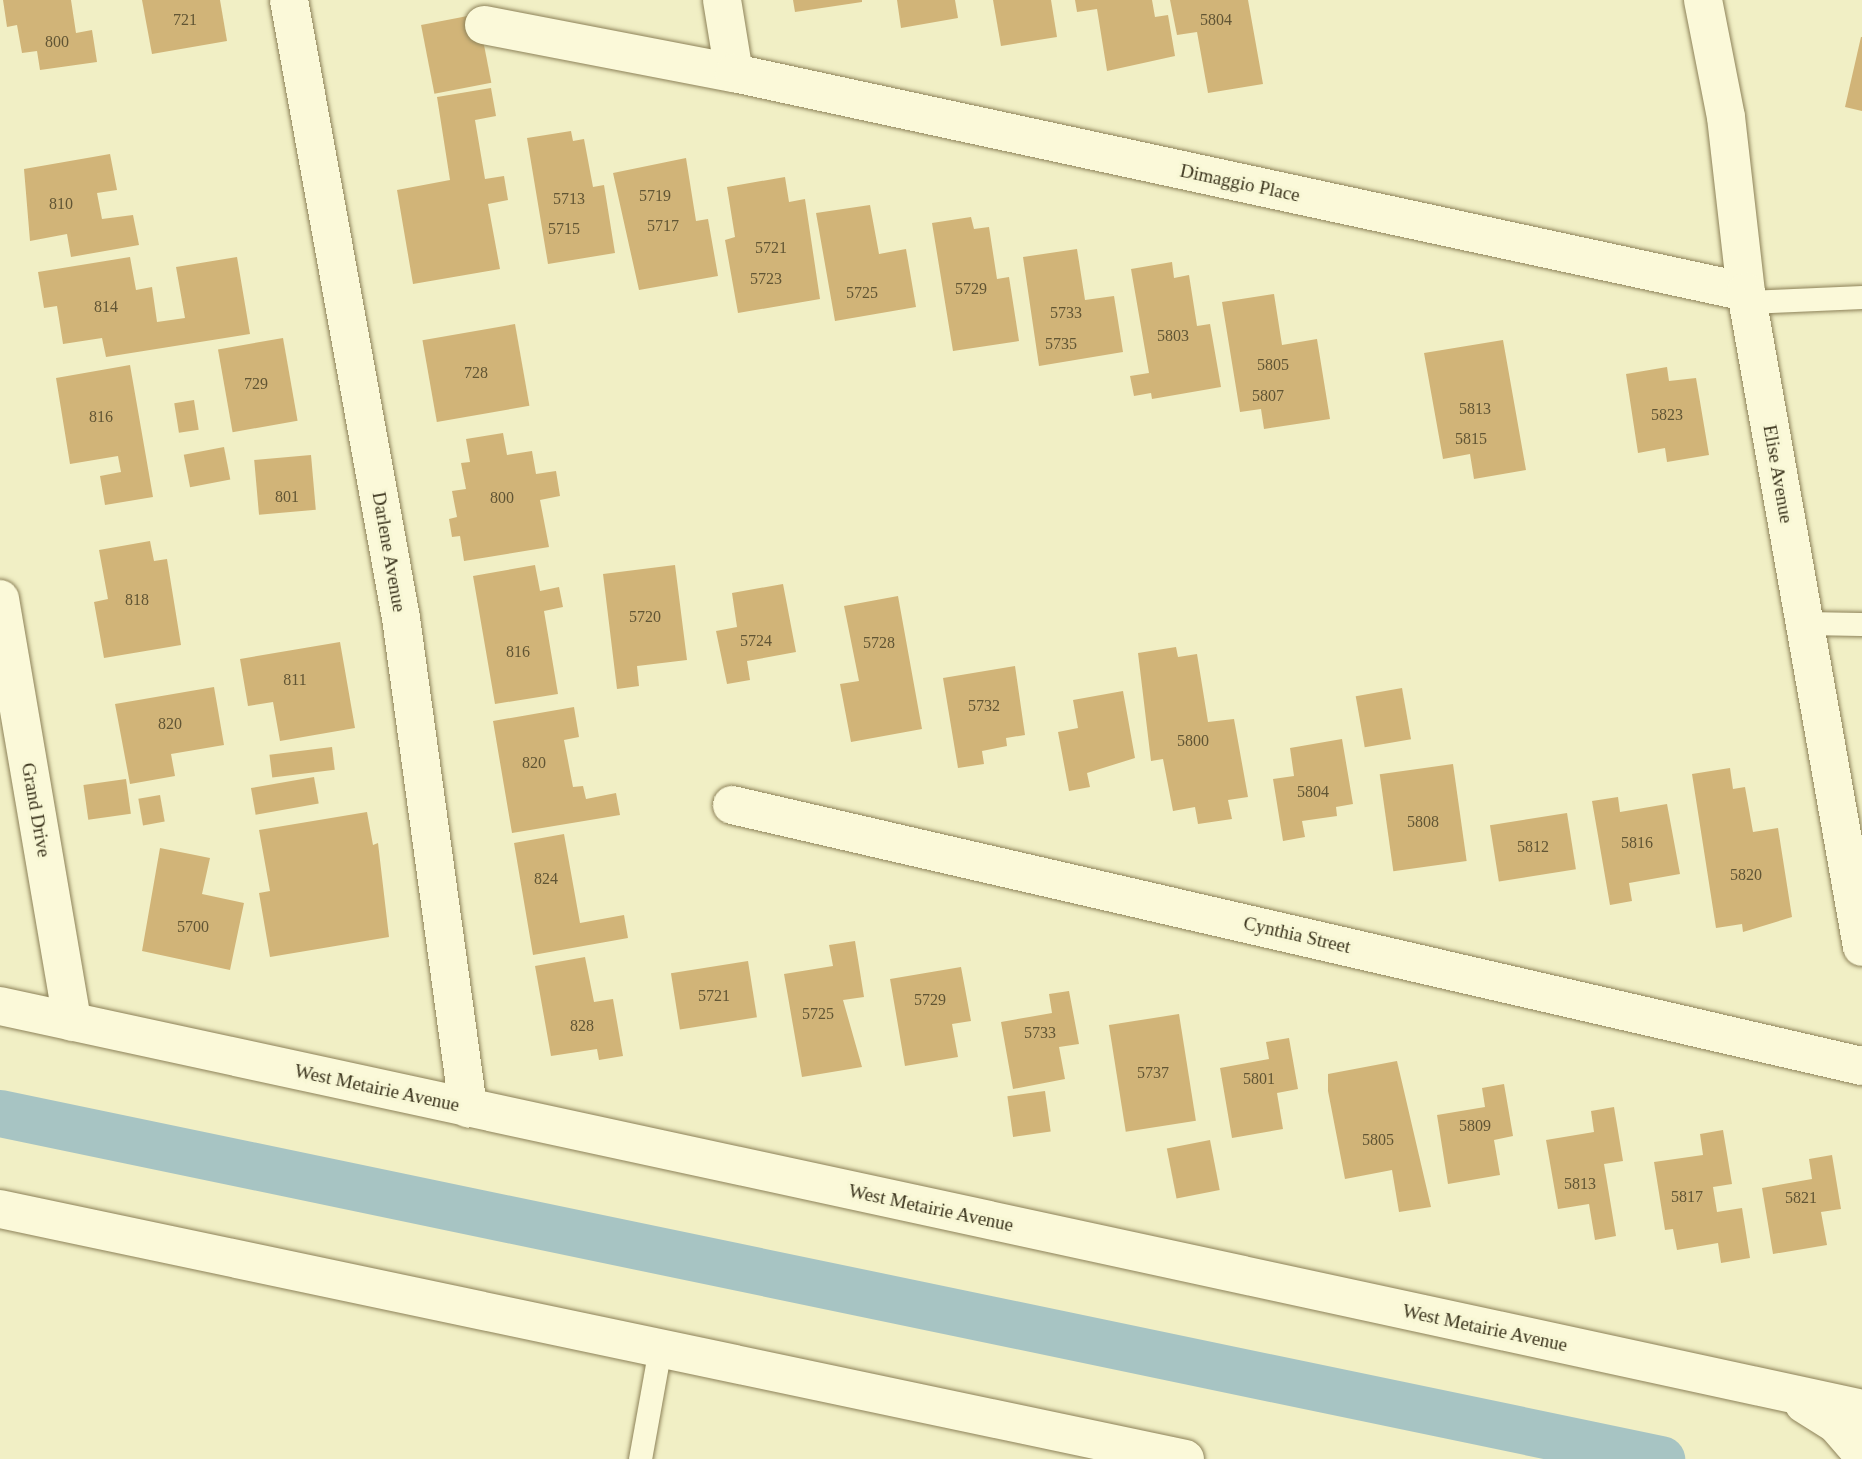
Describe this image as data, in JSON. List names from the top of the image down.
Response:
{
  "streets": {
    "street": [
      "Dimaggio Place",
      "Elise Avenue",
      "Darlene Avenue",
      "Grand Drive",
      "Cynthia Street",
      "West Metairie Avenue"
    ]
  },
  "crossings": [
    ["Dimaggio Place", "Elise Avenue"],
    ["Darlene Avenue", "West Metairie Avenue"],
    ["Grand Drive", "West Metairie Avenue"]
  ],
  "house_numbers": [
    "721",
    "5804",
    "800",
    "5719",
    "5713",
    "810",
    "5717",
    "5715",
    "5721",
    "5723",
    "5729",
    "5725",
    "814",
    "5733",
    "5803",
    "5735",
    "5805",
    "728",
    "729",
    "5807",
    "5813",
    "5823",
    "816",
    "5815",
    "801",
    "800",
    "818",
    "5720",
    "5724",
    "5728",
    "816",
    "811",
    "5732",
    "820",
    "5800",
    "820",
    "5804",
    "5808",
    "5816",
    "5812",
    "5820",
    "824",
    "5700",
    "5721",
    "5729",
    "5725",
    "828",
    "5733",
    "5737",
    "5801",
    "5809",
    "5805",
    "5813",
    "5817",
    "5821"
  ]
}
